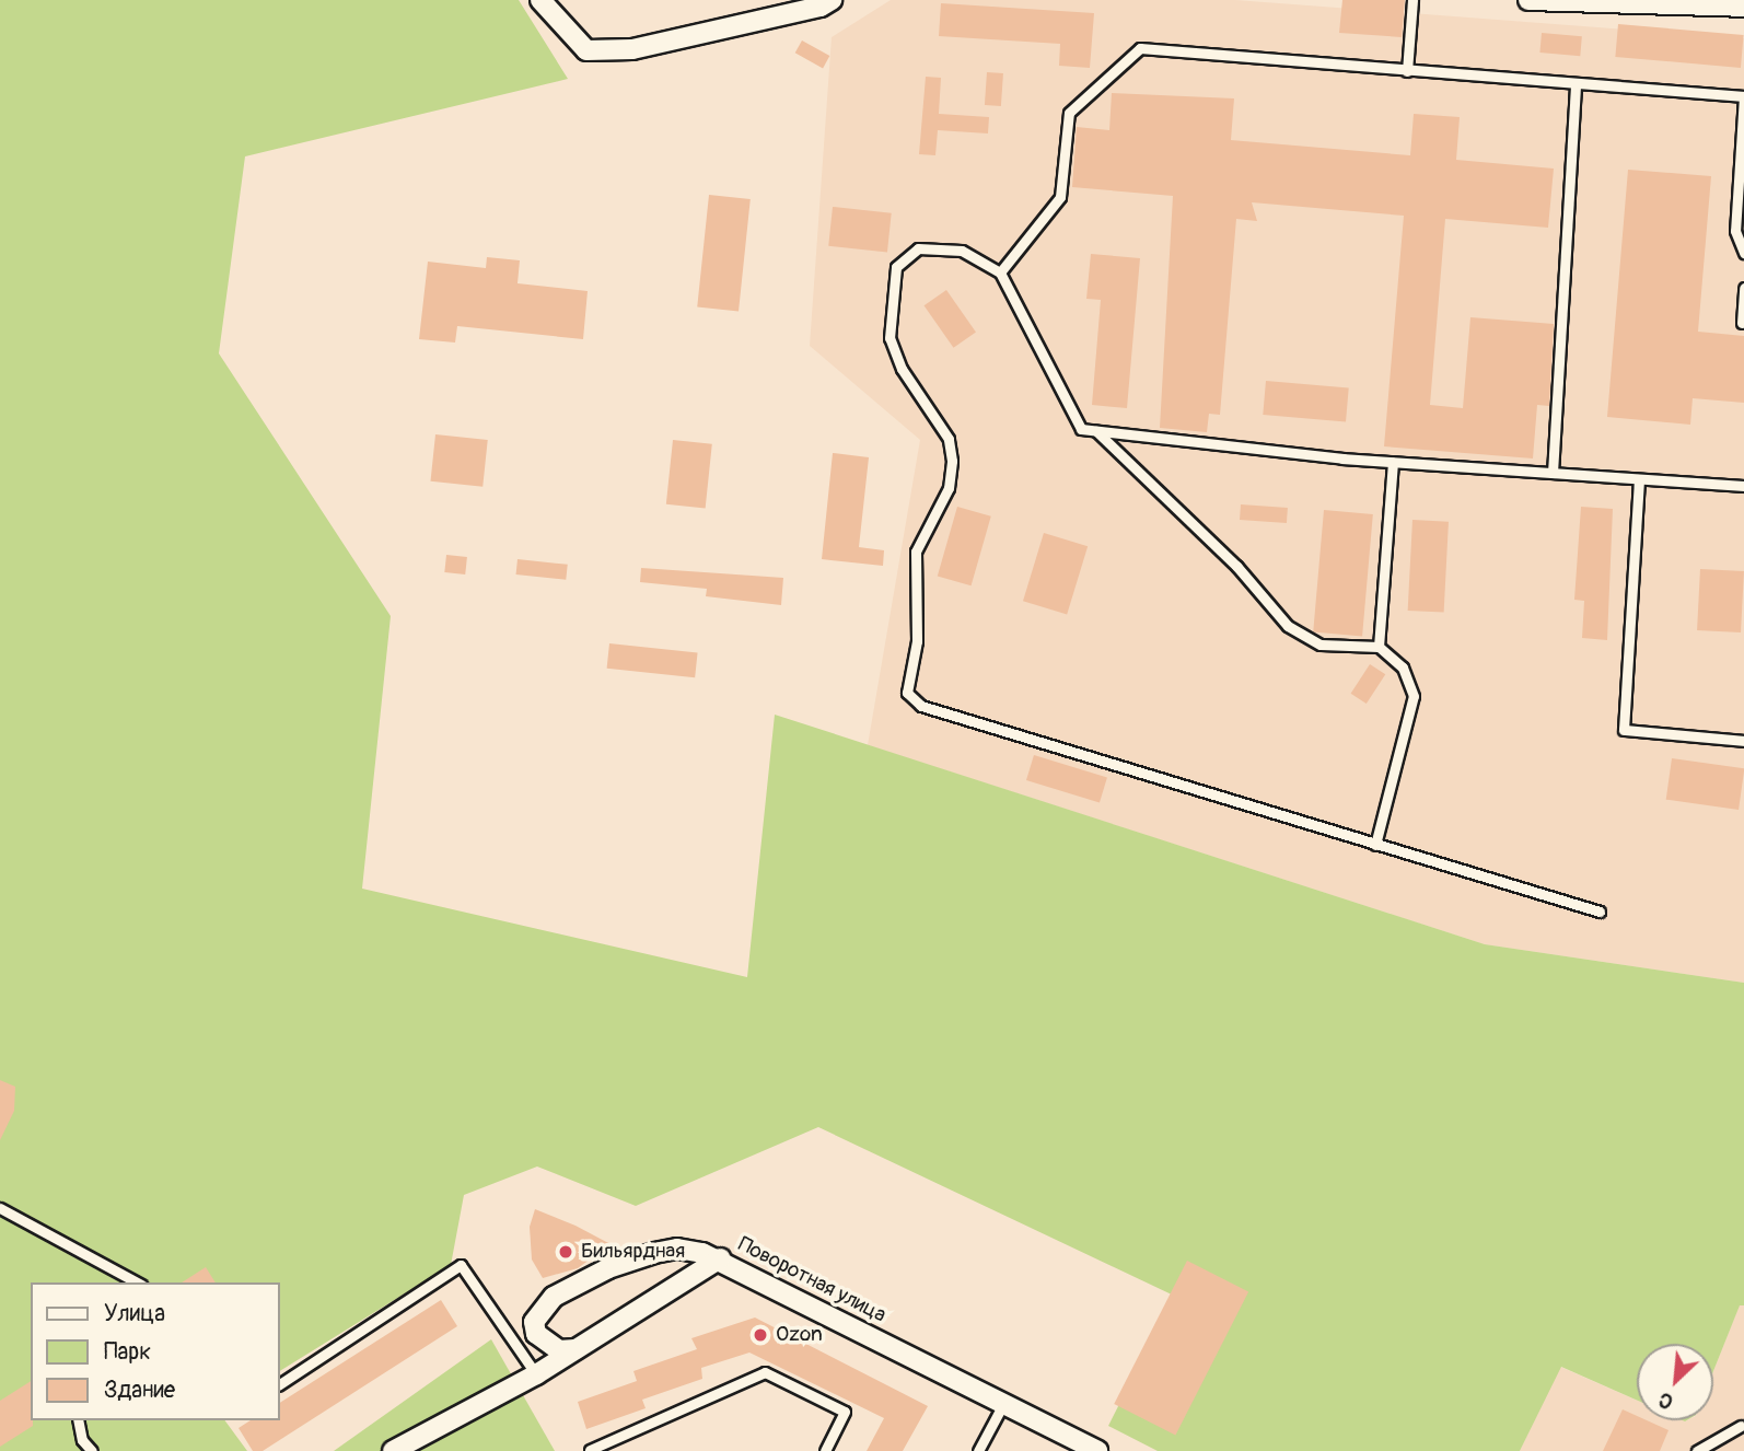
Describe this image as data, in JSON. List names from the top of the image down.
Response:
{
  "streets": {
    "street": ["Поворотная улица"]
  },
  "places": ["Бильярдная", "Ozon"],
  "legend": ["Улица", "Парк", "Здание"],
  "north": "bottom left"
}
